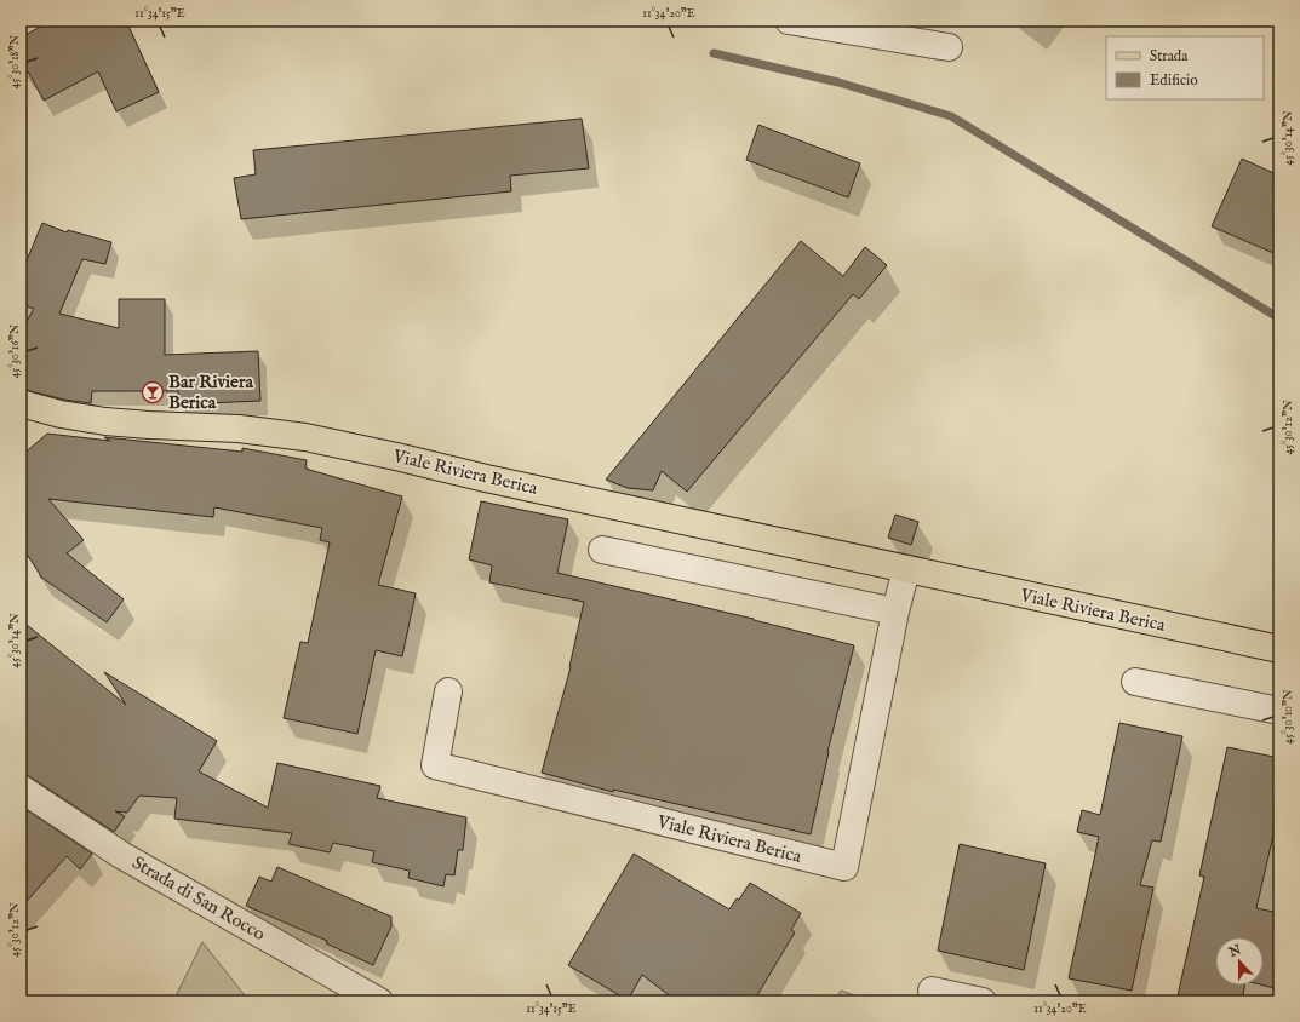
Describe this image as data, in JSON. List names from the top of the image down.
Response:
{
  "streets": {
    "main road": ["Viale Riviera Berica"],
    "street": ["Strada di San Rocco"]
  },
  "places": {
    "bar": ["Bar Riviera Berica"]
  },
  "legend": ["Strada", "Edificio"],
  "north": "top",
  "coordinates": [
    "11°34'15\"E",
    "11°34'20\"E",
    "45°30'18\"N",
    "45°30'14\"N",
    "45°30'16\"N",
    "45°30'12\"N",
    "45°30'10\"N"
  ]
}
